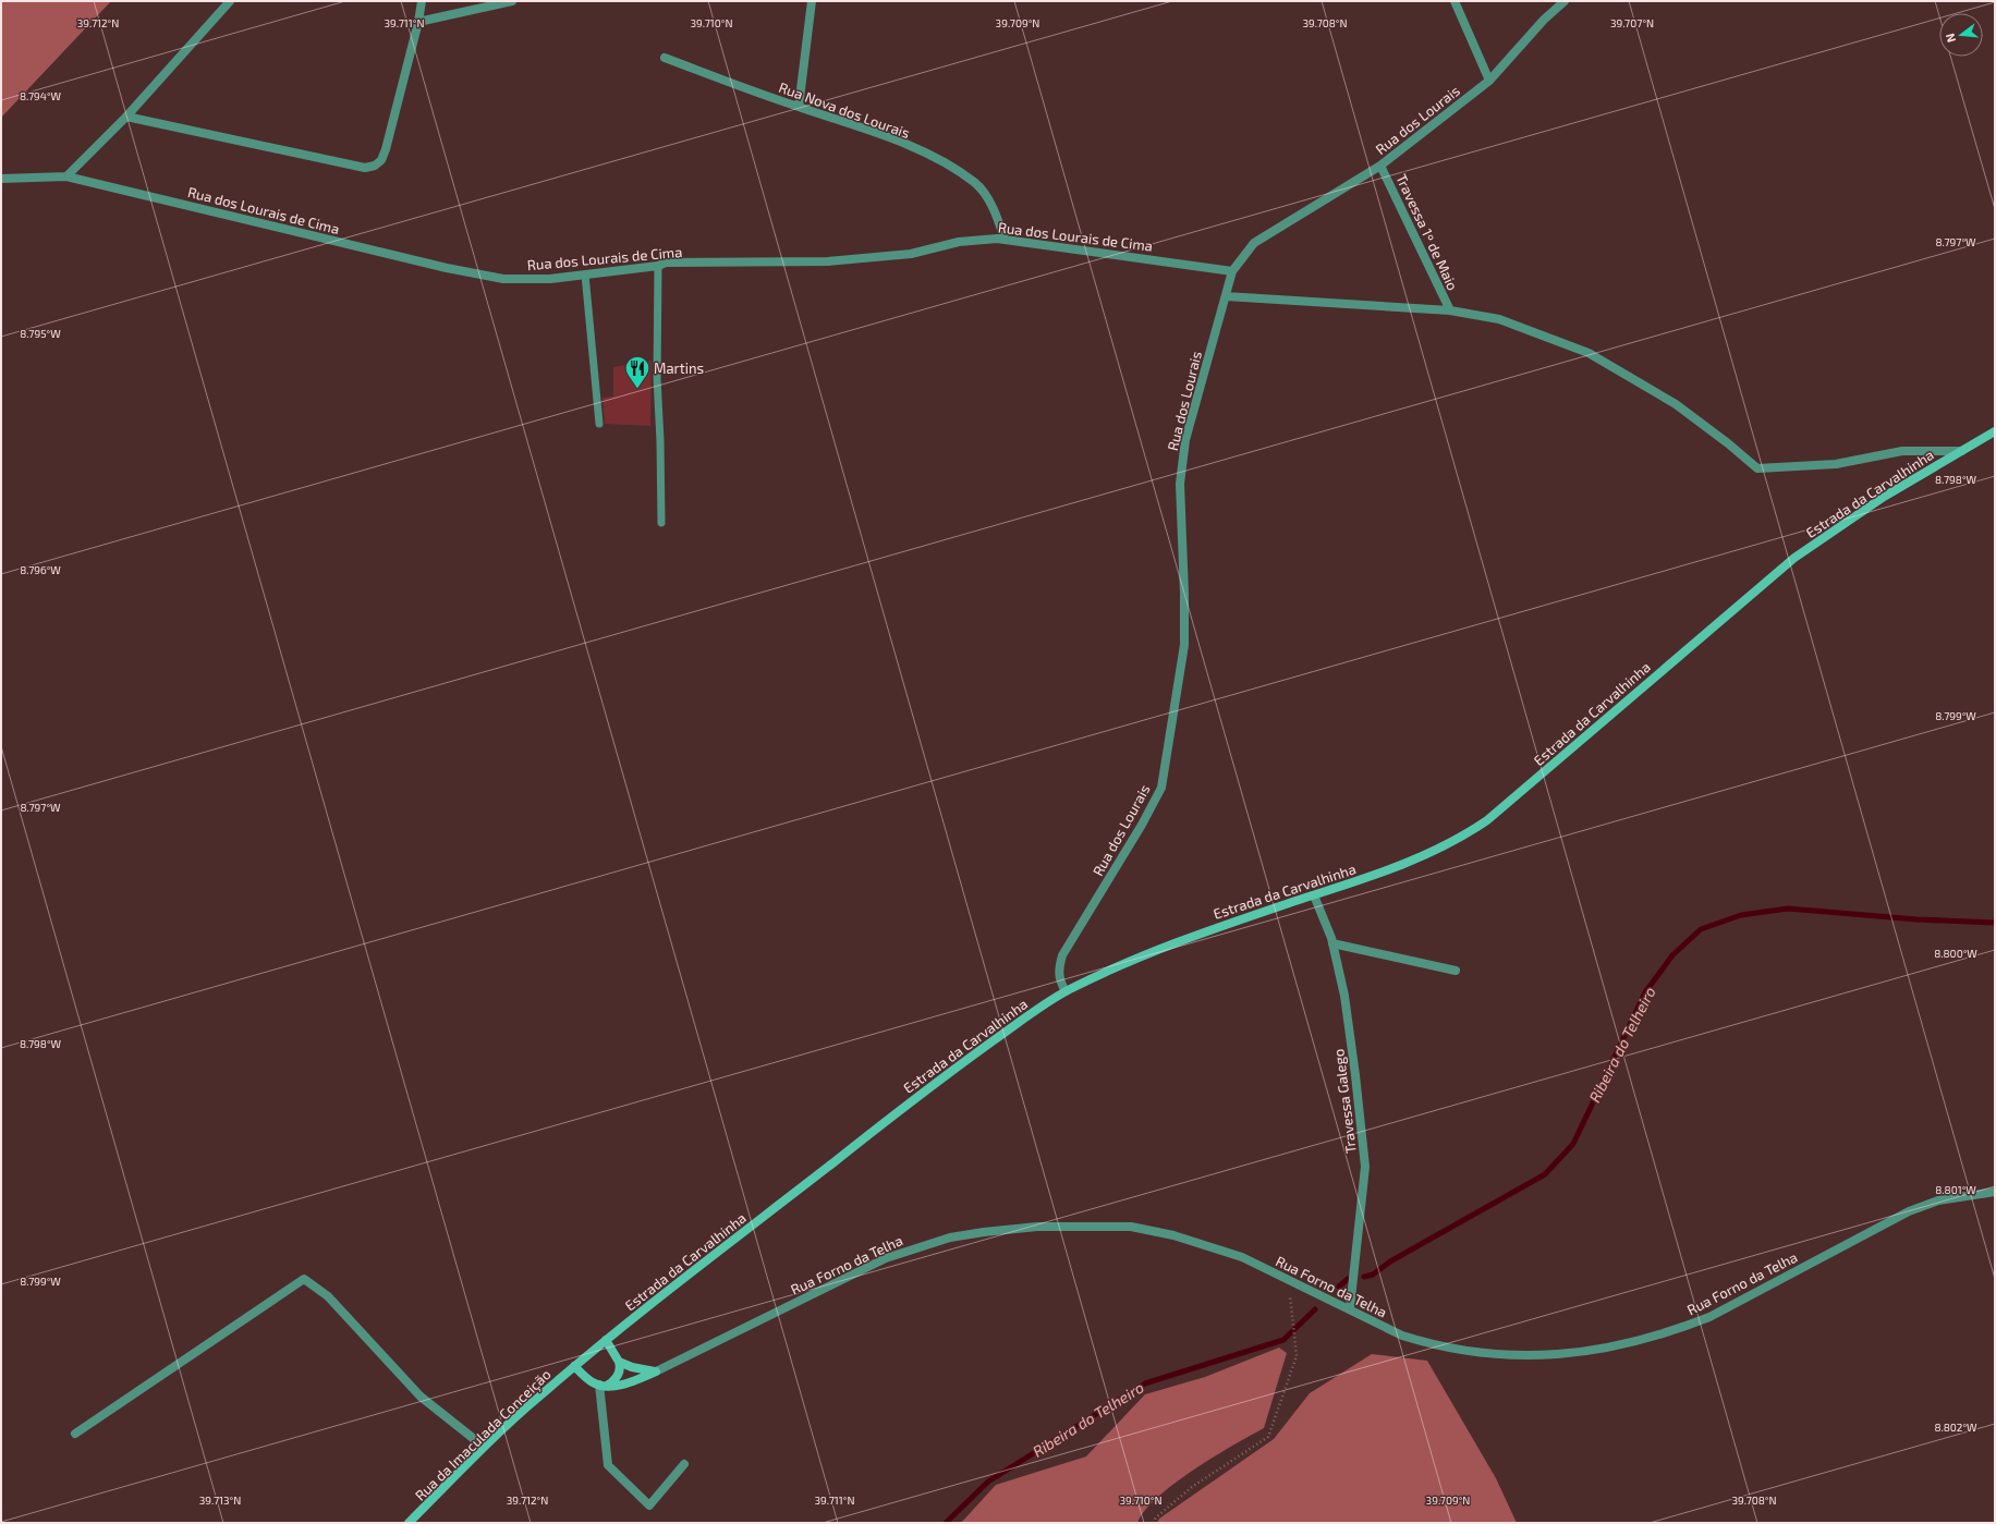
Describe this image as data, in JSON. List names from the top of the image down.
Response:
{
  "streets": {
    "main road": ["Estrada da Carvalhinha", "Rua Forno da Telha", "Rua da Imaculada Conceição"],
    "street": [
      "Rua Nova dos Lourais",
      "Rua dos Lourais",
      "Rua dos Lourais de Cima",
      "Travessa 1º de Maio",
      "Travessa Galego"
    ]
  },
  "crossings": [
    ["Rua Nova dos Lourais", "Rua dos Lourais de Cima"],
    ["Rua dos Lourais", "Rua dos Lourais de Cima"],
    ["Rua dos Lourais", "Travessa 1º de Maio"],
    ["Rua dos Lourais", "Estrada da Carvalhinha"],
    ["Estrada da Carvalhinha", "Travessa Galego"],
    ["Estrada da Carvalhinha", "Rua da Imaculada Conceição"],
    ["Travessa Galego", "Rua Forno da Telha"]
  ],
  "water": ["Ribeira do Telheiro"],
  "places": {
    "restaurant": ["Martins"]
  },
  "north": "left",
  "coordinates": [
    "39.712°N",
    "39.711°N",
    "39.710°N",
    "39.709°N",
    "39.708°N",
    "39.707°N",
    "8.794°W",
    "8.797°W",
    "8.795°W",
    "8.798°W",
    "8.796°W",
    "8.799°W",
    "8.800°W",
    "8.801°W",
    "8.802°W",
    "39.713°N"
  ]
}
